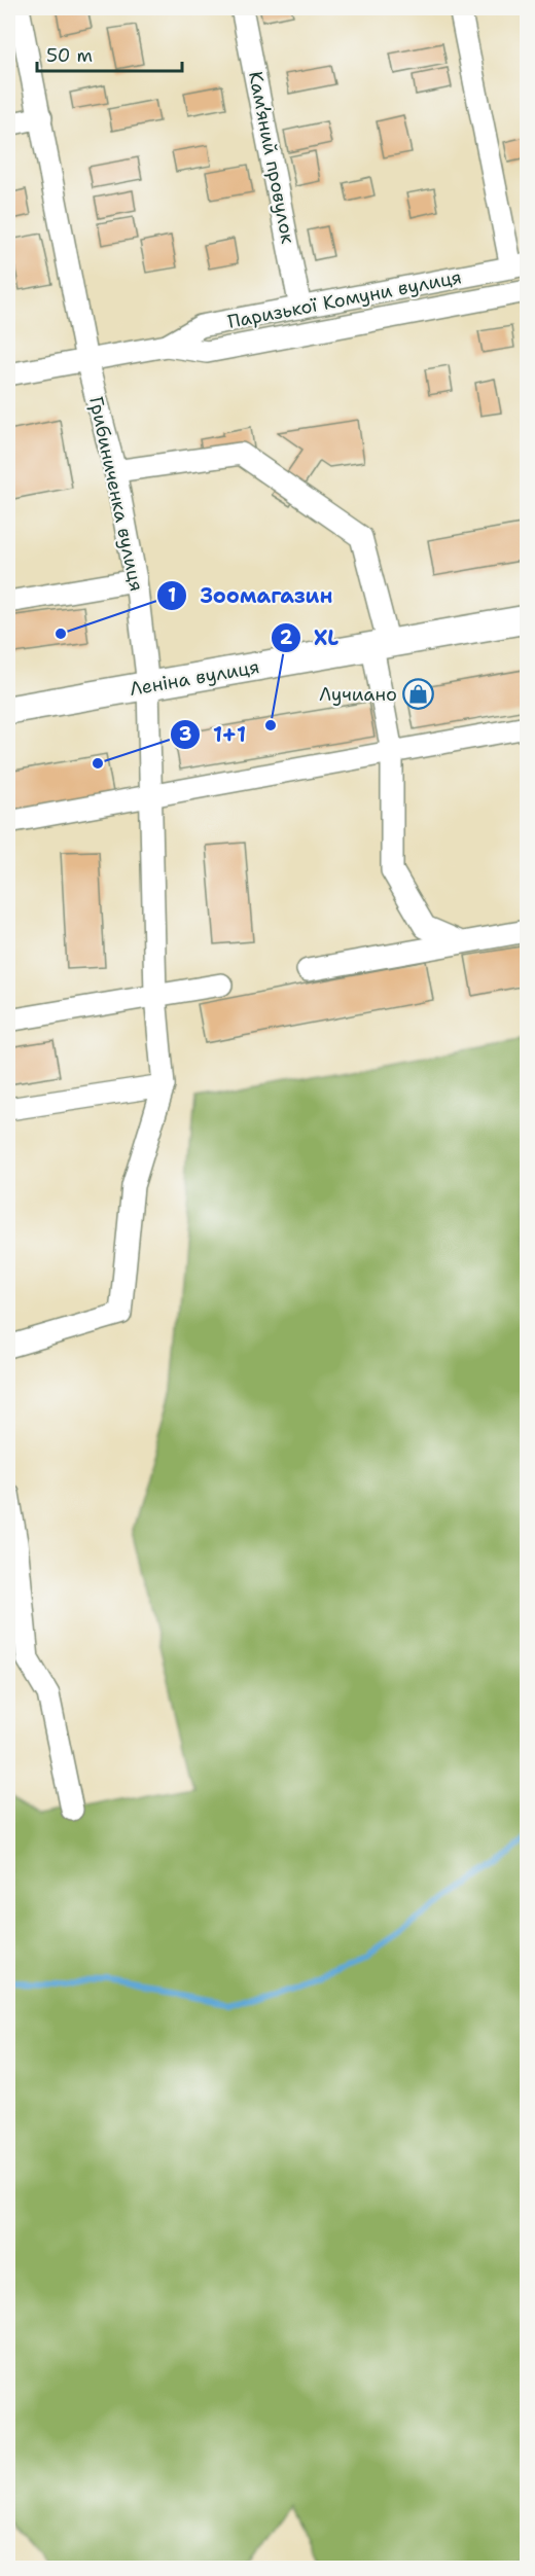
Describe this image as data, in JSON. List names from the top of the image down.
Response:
{
  "streets": {
    "main road": ["Леніна вулиця"],
    "street": ["Кам’яний провулок", "Паризької Комуни вулиця", "Грибиниченка вулиця"]
  },
  "crossings": [
    ["Кам’яний провулок", "Паризької Комуни вулиця"],
    ["Паризької Комуни вулиця", "Грибиниченка вулиця"],
    ["Грибиниченка вулиця", "Леніна вулиця"]
  ],
  "places": {
    "other": ["Зоомагазин", "XL", "1+1"],
    "shop": ["Лучиано"]
  },
  "scale_bar": "50 m"
}
